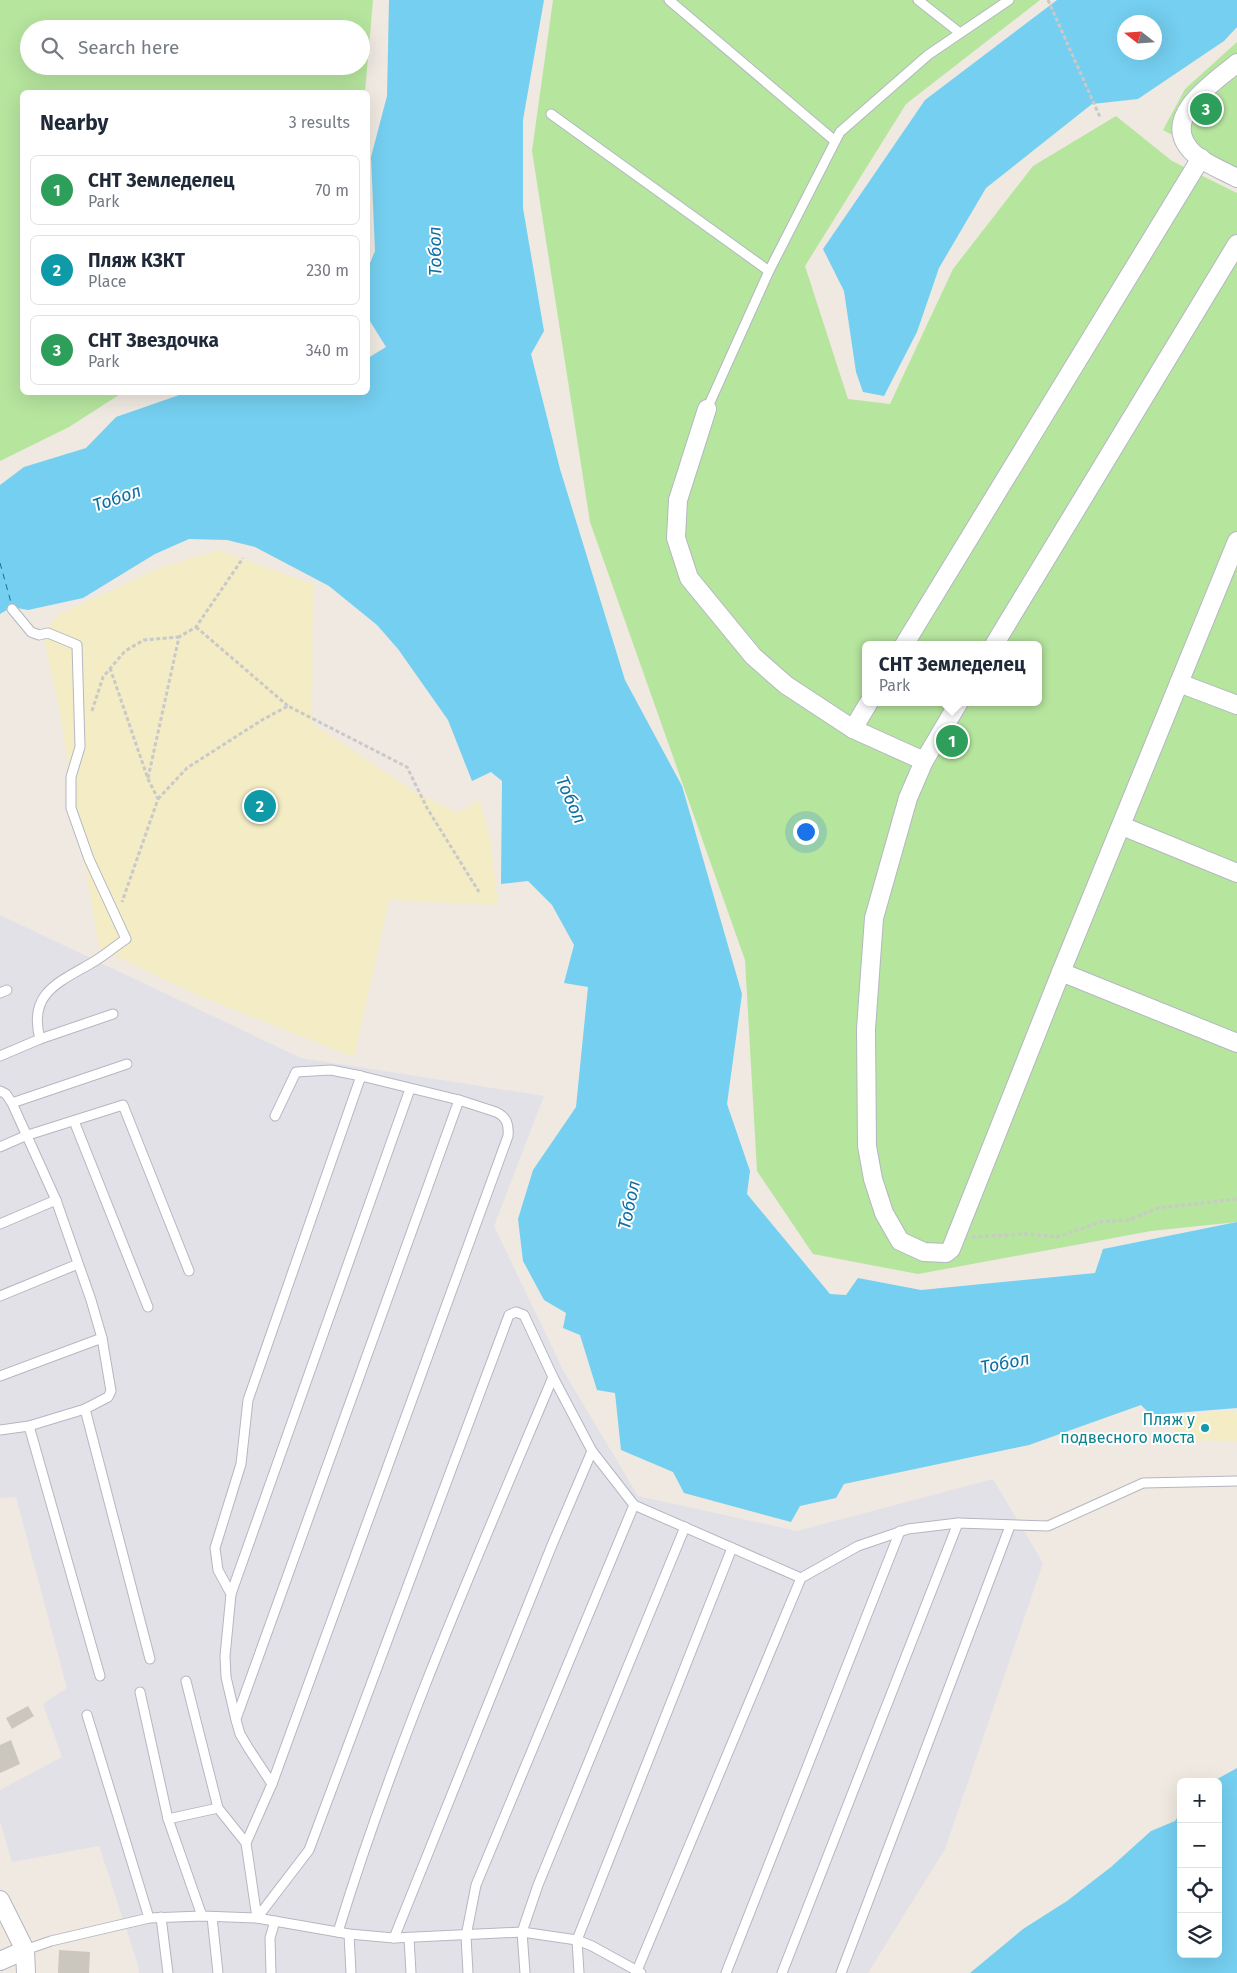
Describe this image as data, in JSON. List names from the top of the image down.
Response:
{
  "water": ["Тобол"],
  "places": ["Пляж у подвесного моста"],
  "north": "left",
  "page": {
    "search": "Search here",
    "heading": ["Nearby", "3 results"],
    "pins": ["3", "1", "2"],
    "list": [
      {
        "mark": "1",
        "name": "СНТ Земледелец",
        "note": "Park",
        "value": "70 m"
      },
      {
        "mark": "2",
        "name": "Пляж КЗКТ",
        "note": "Place",
        "value": "230 m"
      },
      {
        "mark": "3",
        "name": "СНТ Звездочка",
        "note": "Park",
        "value": "340 m"
      }
    ],
    "popup": ["СНТ Земледелец", "Park"],
    "map_buttons": ["+", "−"]
  }
}
